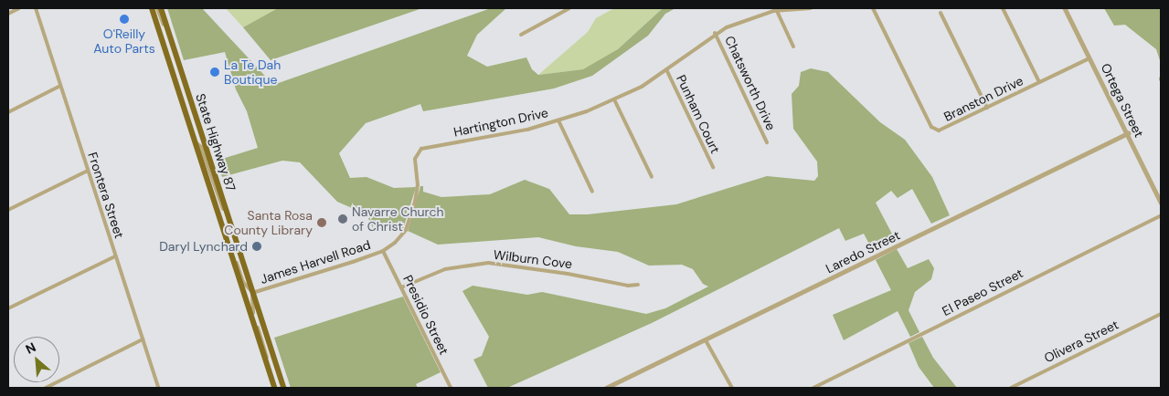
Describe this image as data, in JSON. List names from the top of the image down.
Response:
{
  "streets": {
    "highway": ["State Highway 87"],
    "street": [
      "Chatsworth Drive",
      "Branston Drive",
      "Ortega Street",
      "Punham Court",
      "Hartington Drive",
      "Frontera Street",
      "Laredo Street",
      "Wilburn Cove",
      "James Harvell Road",
      "El Paseo Street",
      "Presidio Street",
      "Olivera Street"
    ]
  },
  "crossings": [
    ["Chatsworth Drive", "Hartington Drive"],
    ["Branston Drive", "Ortega Street"],
    ["Ortega Street", "Laredo Street"],
    ["Punham Court", "Hartington Drive"],
    ["Hartington Drive", "James Harvell Road"],
    ["Hartington Drive", "Presidio Street"],
    ["State Highway 87", "James Harvell Road"],
    ["Wilburn Cove", "Presidio Street"],
    ["James Harvell Road", "Presidio Street"]
  ],
  "places": [
    "O'Reilly Auto Parts",
    "La Te Dah Boutique",
    "Navarre Church of Christ",
    "Santa Rosa County Library",
    "Daryl Lynchard"
  ],
  "north": "top left"
}
